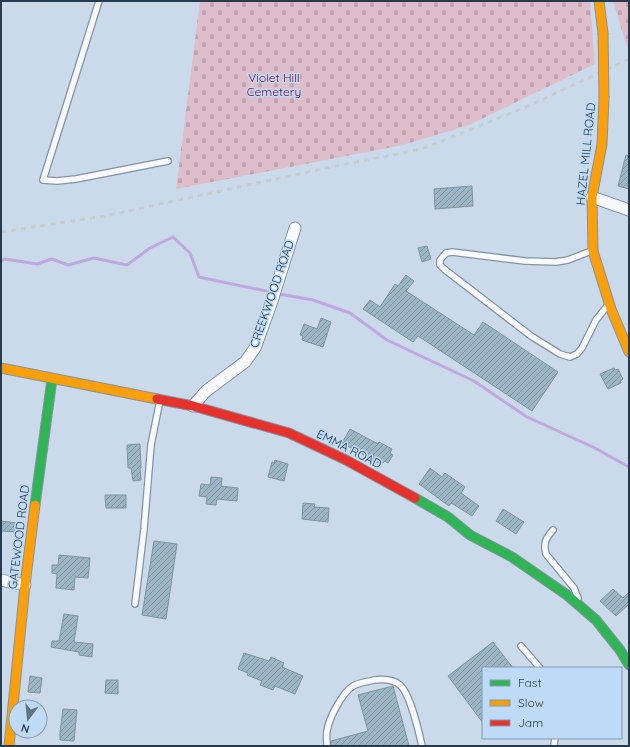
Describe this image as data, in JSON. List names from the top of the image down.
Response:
{
  "streets": {
    "street": [
      "HAZEL MILL ROAD",
      "CREEKWOOD ROAD",
      "EMMA ROAD",
      "GATEWOOD ROAD"
    ]
  },
  "crossings": [
    ["CREEKWOOD ROAD", "EMMA ROAD"],
    ["EMMA ROAD", "GATEWOOD ROAD"]
  ],
  "parks": ["Violet Hill Cemetery"],
  "legend": ["Fast", "Slow", "Jam"],
  "north": "bottom"
}
